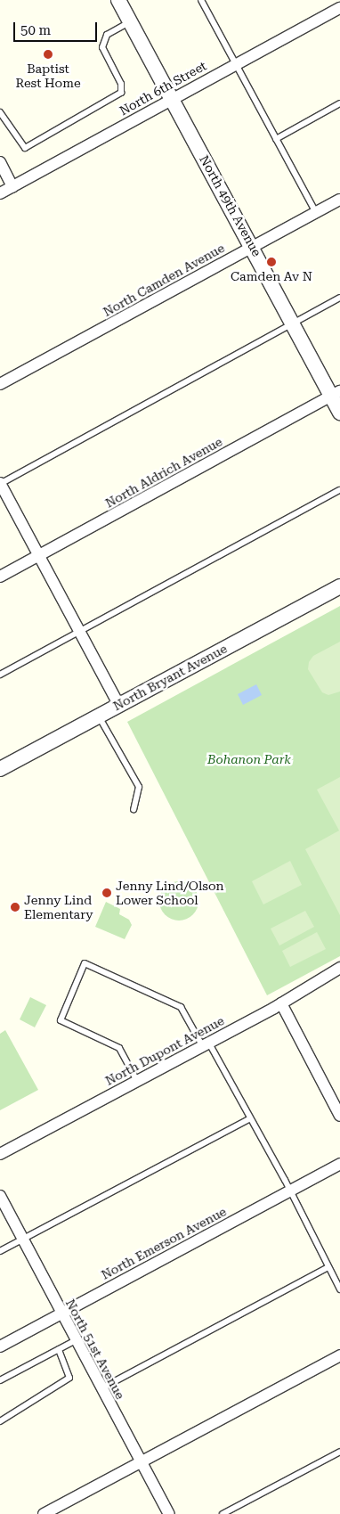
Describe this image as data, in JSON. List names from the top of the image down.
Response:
{
  "streets": {
    "street": [
      "North 6th Street",
      "North 49th Avenue",
      "North Camden Avenue",
      "North Aldrich Avenue",
      "North Bryant Avenue",
      "North Dupont Avenue",
      "North Emerson Avenue",
      "North 51st Avenue"
    ]
  },
  "crossings": [
    ["North 6th Street", "North 49th Avenue"],
    ["North 49th Avenue", "North Camden Avenue"],
    ["North 49th Avenue", "North Aldrich Avenue"],
    ["North Emerson Avenue", "North 51st Avenue"]
  ],
  "parks": ["Bohanon Park"],
  "places": [
    "Baptist Rest Home",
    "Camden Av N",
    "Jenny Lind/Olson Lower School",
    "Jenny Lind Elementary"
  ],
  "scale_bar": "50 m"
}
